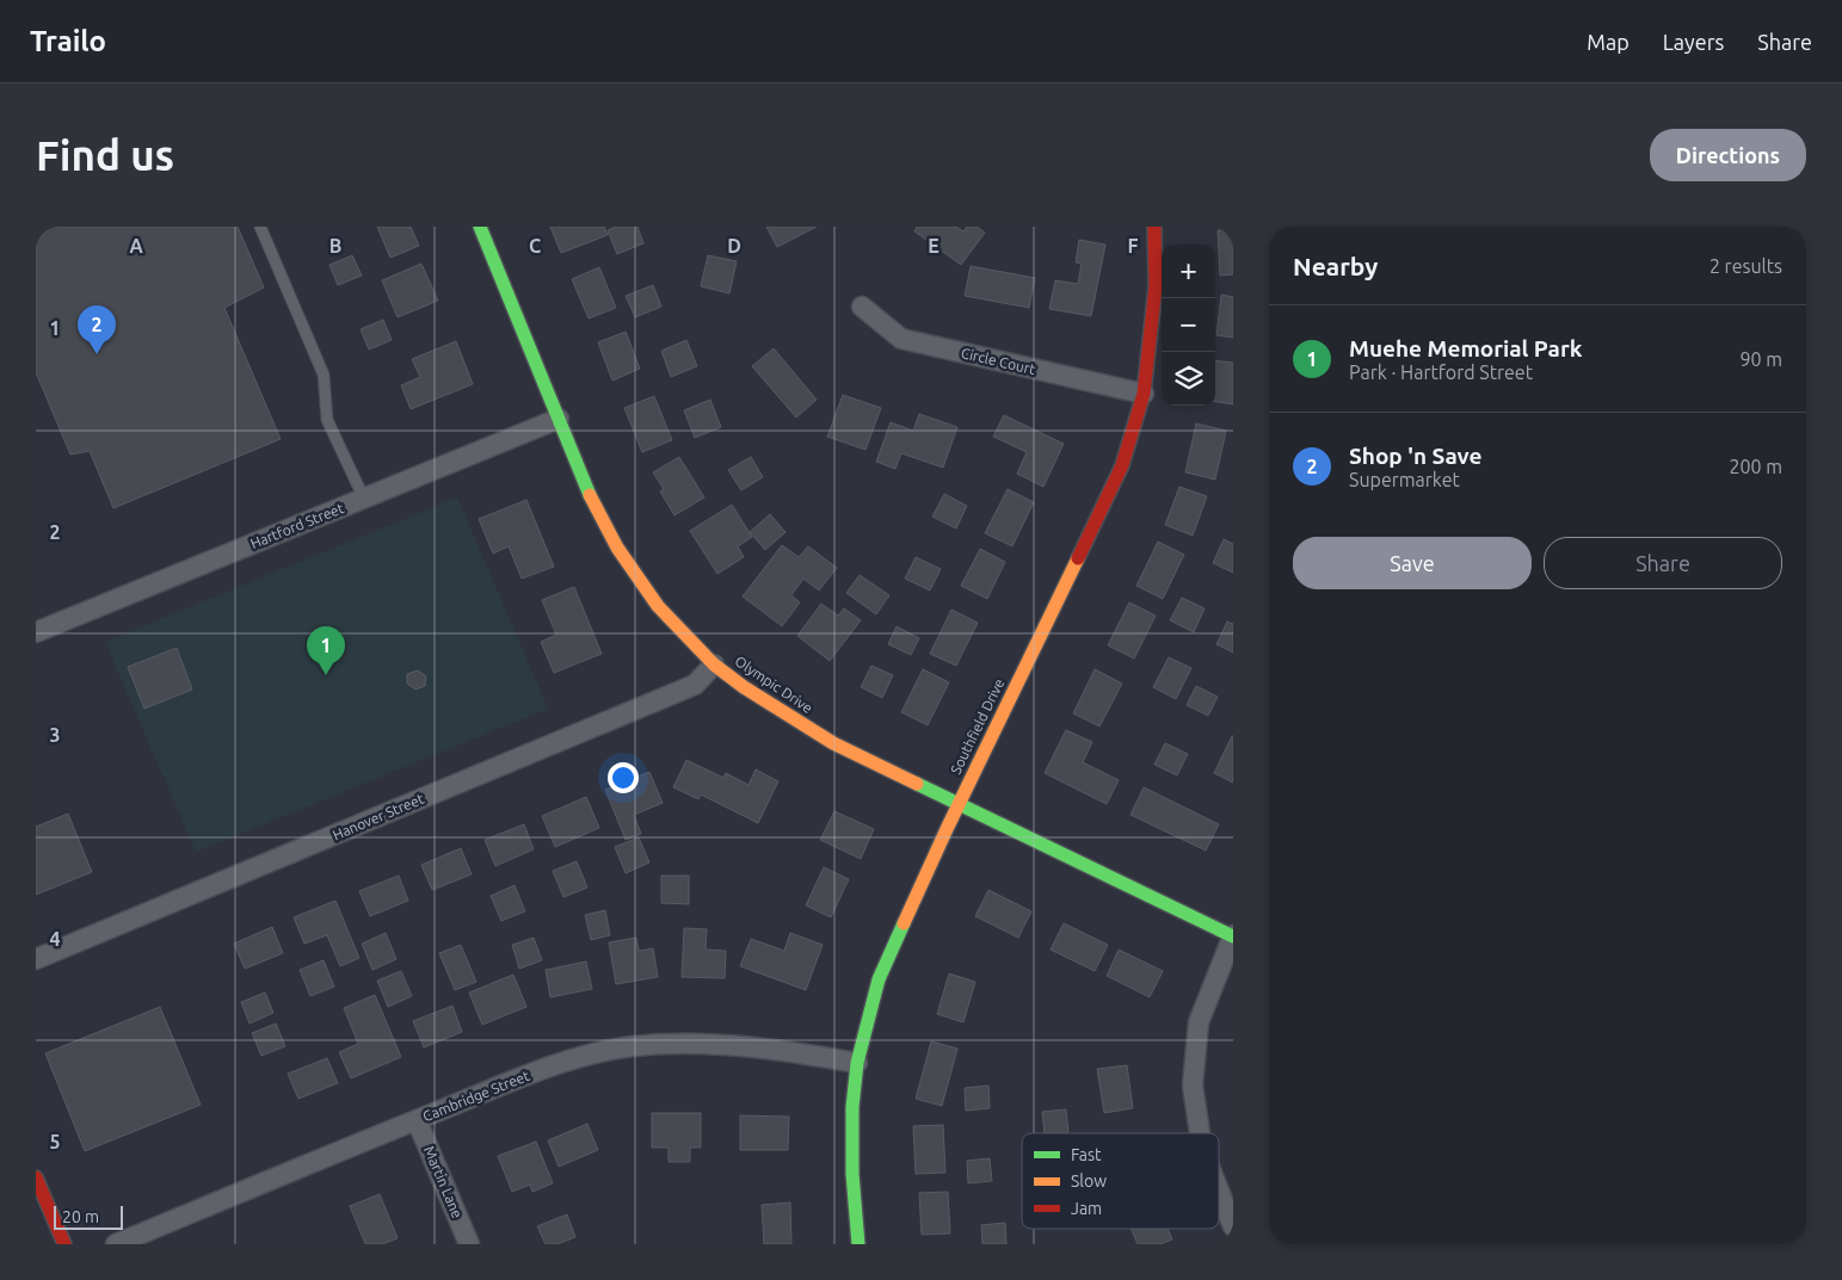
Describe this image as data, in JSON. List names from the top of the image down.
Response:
{
  "streets": {
    "street": [
      "Circle Court",
      "Hartford Street",
      "Olympic Drive",
      "Southfield Drive",
      "Hanover Street",
      "Cambridge Street",
      "Martin Lane"
    ]
  },
  "crossings": [
    ["Circle Court", "Southfield Drive"],
    ["Hartford Street", "Olympic Drive"],
    ["Olympic Drive", "Southfield Drive"],
    ["Olympic Drive", "Hanover Street"],
    ["Southfield Drive", "Cambridge Street"],
    ["Cambridge Street", "Martin Lane"]
  ],
  "legend": ["Fast", "Slow", "Jam"],
  "scale_bar": "20 m",
  "page": {
    "header": "Trailo",
    "nav": ["Map", "Layers", "Share"],
    "buttons": [
      "Directions",
      ["Save", "Share"]
    ],
    "title": "Find us",
    "heading": ["Nearby", "2 results"],
    "map_buttons": ["+", "−"],
    "list": [
      {
        "mark": "1",
        "name": "Muehe Memorial Park",
        "note": "Park · Hartford Street",
        "value": "90 m"
      },
      {
        "mark": "2",
        "name": "Shop 'n Save",
        "note": "Supermarket",
        "value": "200 m"
      }
    ],
    "pins": ["2", "1"],
    "scale": "20 m"
  },
  "grid": {
    "columns": [
      "A",
      "B",
      "C",
      "D",
      "E",
      "F"
    ],
    "rows": [
      "1",
      "2",
      "3",
      "4",
      "5"
    ]
  }
}
